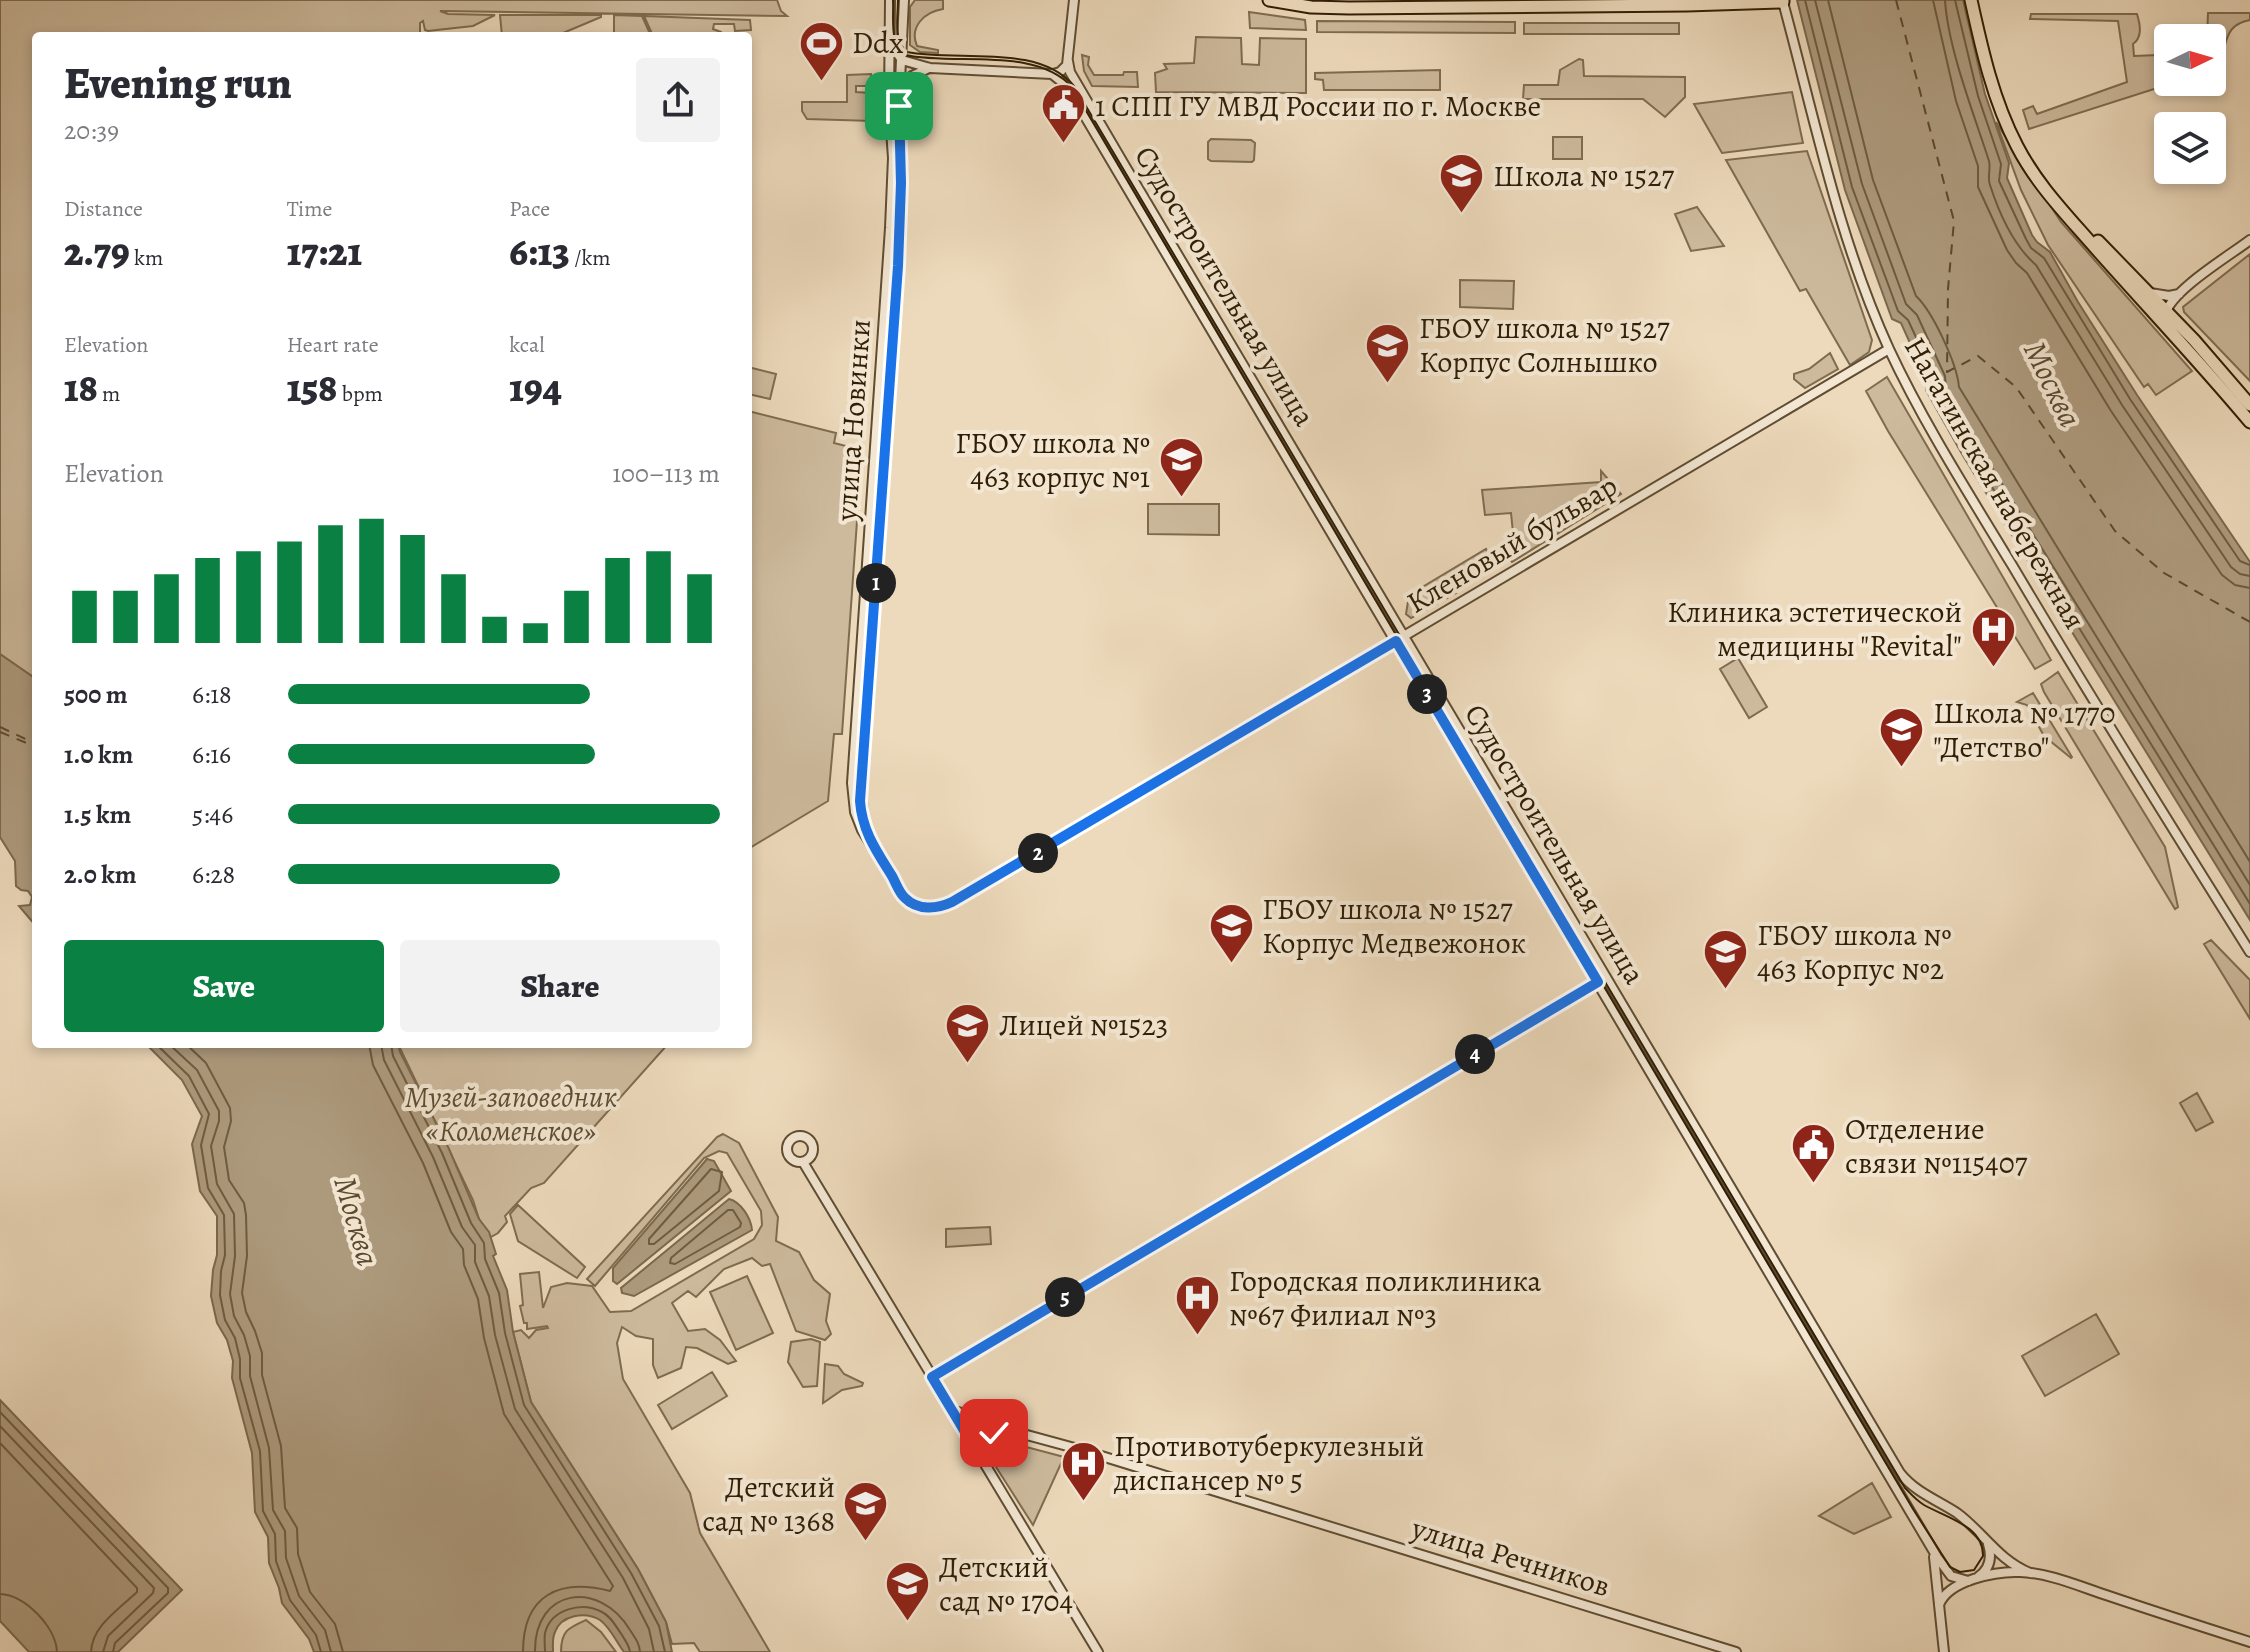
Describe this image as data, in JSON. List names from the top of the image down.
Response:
{
  "streets": {
    "street": [
      "Судостроительная улица",
      "улица Новинки",
      "Нагатинская набережная",
      "Кленовый бульвар",
      "улица Речников"
    ]
  },
  "crossings": [
    ["Судостроительная улица", "Кленовый бульвар"],
    ["улица Новинки", "Кленовый бульвар"],
    ["Нагатинская набережная", "Кленовый бульвар"]
  ],
  "water": ["Москва"],
  "parks": ["Музей-заповедник «Коломенское»"],
  "places": {
    "sports": ["Ddx"],
    "public building": ["1 СПП ГУ МВД России по г. Москве", "Отделение связи №115407"],
    "school or university": [
      "Школа № 1527",
      "ГБОУ школа № 1527 Корпус Солнышко",
      "ГБОУ школа № 463 корпус №1",
      "Школа № 1770 \"Детство\"",
      "ГБОУ школа № 1527 Корпус Медвежонок",
      "ГБОУ школа № 463 Корпус №2",
      "Лицей №1523",
      "Детский сад № 1368",
      "Детский сад № 1704"
    ],
    "hospital": ["Клиника эстетической медицины \"Revital\"", "Городская поликлиника №67 Филиал №3", "Противотуберкулезный диспансер № 5"]
  },
  "north": "right",
  "page": {
    "heading": ["Evening run", "20:39"],
    "stats": [
      ["Distance", "2.79 km"],
      ["Time", "17:21"],
      ["Pace", "6:13 /km"],
      ["Elevation", "18 m"],
      ["Heart rate", "158 bpm"],
      ["kcal", "194"]
    ],
    "chart": ["Elevation", "100–113 m"],
    "pins": [
      "1",
      "3",
      "2",
      "4",
      "5"
    ],
    "list": [
      {
        "name": "500 m",
        "note": "6:18"
      },
      {
        "name": "1.0 km",
        "note": "6:16"
      },
      {
        "name": "1.5 km",
        "note": "5:46"
      },
      {
        "name": "2.0 km",
        "note": "6:28"
      }
    ],
    "buttons": ["Save", "Share"]
  }
}
